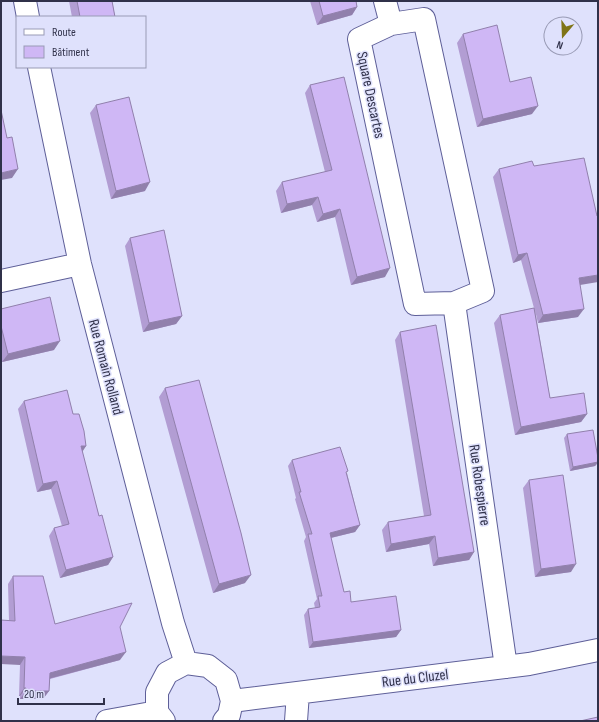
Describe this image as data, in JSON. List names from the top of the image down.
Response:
{
  "streets": {
    "street": [
      "Square Descartes",
      "Rue Romain Rolland",
      "Rue Robespierre",
      "Rue du Cluzel"
    ]
  },
  "crossings": [
    ["Square Descartes", "Rue Robespierre"],
    ["Rue Robespierre", "Rue du Cluzel"]
  ],
  "legend": ["Route", "Bâtiment"],
  "scale_bar": "20 m",
  "north": "bottom"
}
